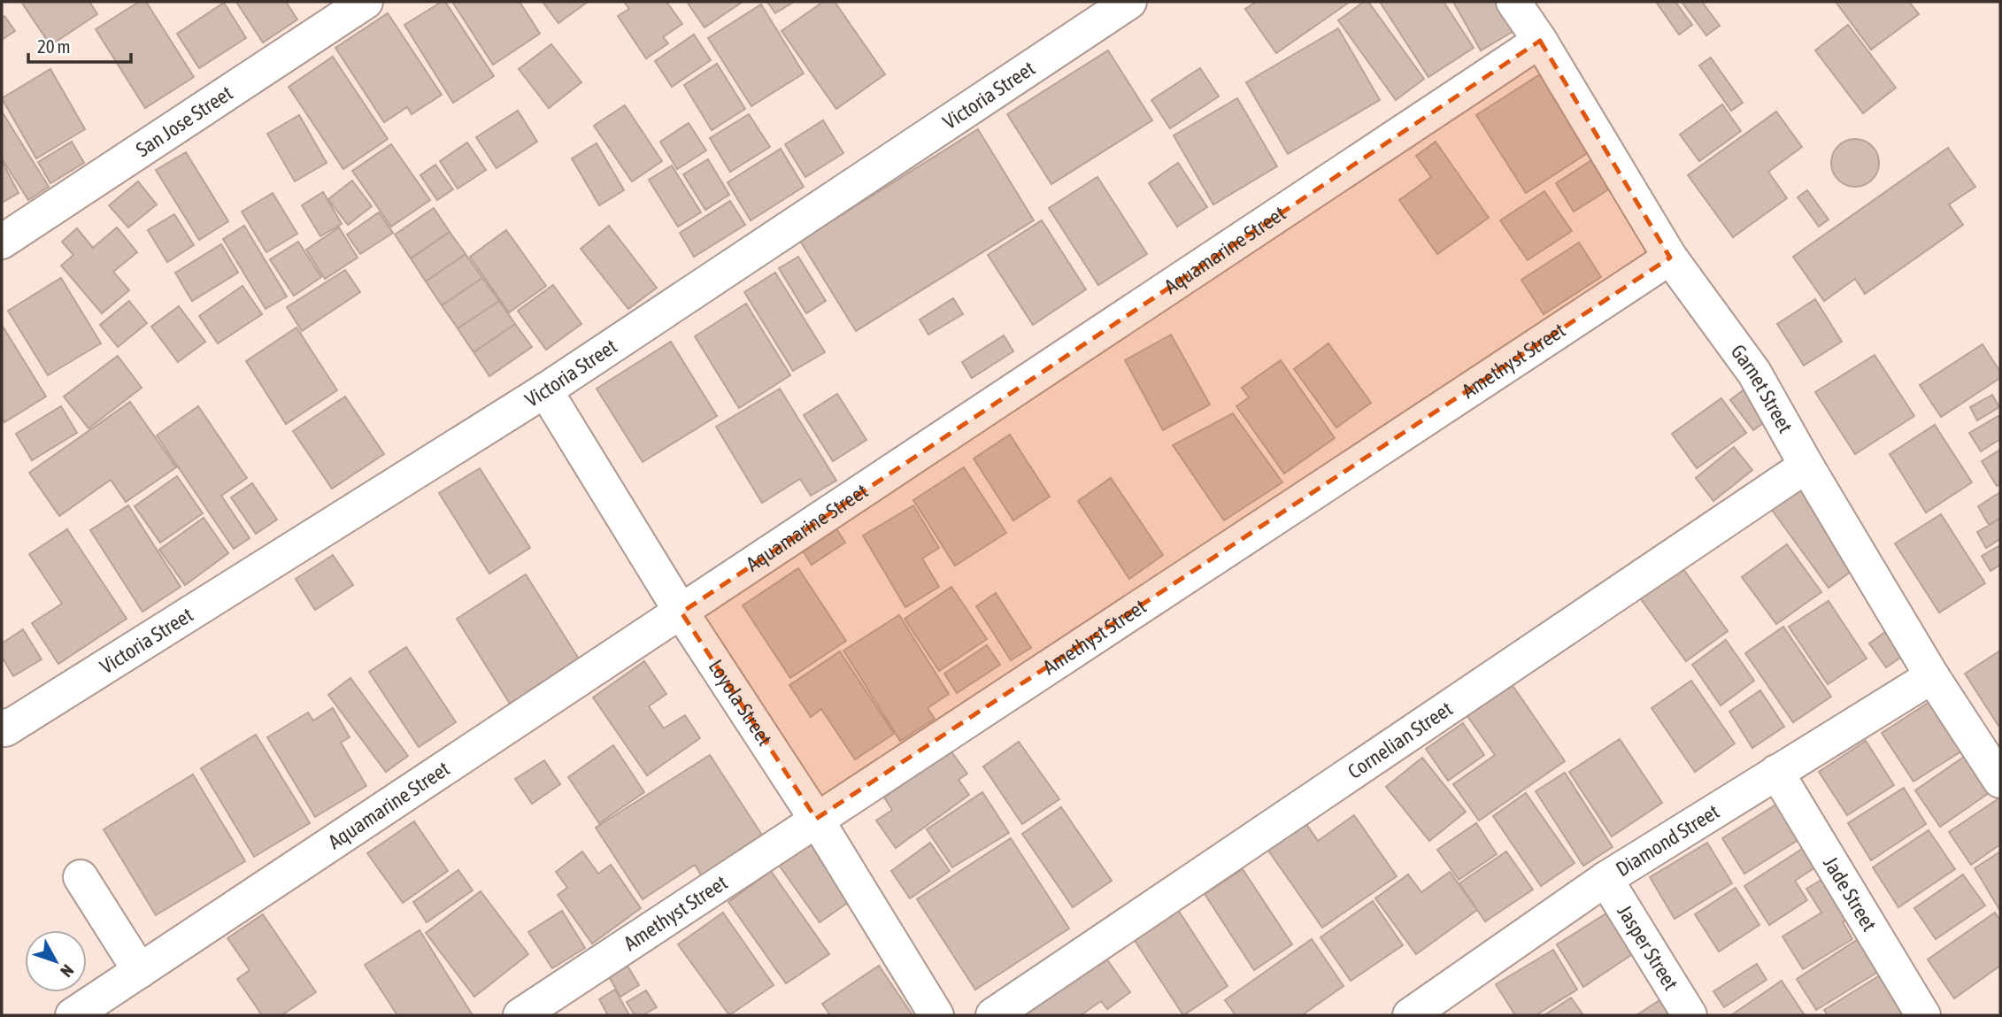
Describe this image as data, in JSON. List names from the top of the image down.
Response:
{
  "streets": {
    "street": [
      "Victoria Street",
      "San Jose Street",
      "Aquamarine Street",
      "Amethyst Street",
      "Garnet Street",
      "Loyola Street",
      "Cornelian Street",
      "Diamond Street",
      "Jade Street",
      "Jasper Street"
    ]
  },
  "crossings": [
    ["Victoria Street", "Loyola Street"],
    ["Aquamarine Street", "Garnet Street"],
    ["Aquamarine Street", "Loyola Street"],
    ["Amethyst Street", "Garnet Street"],
    ["Amethyst Street", "Loyola Street"],
    ["Garnet Street", "Cornelian Street"],
    ["Garnet Street", "Diamond Street"],
    ["Diamond Street", "Jade Street"],
    ["Diamond Street", "Jasper Street"]
  ],
  "scale_bar": "20 m",
  "north": "bottom right"
}
